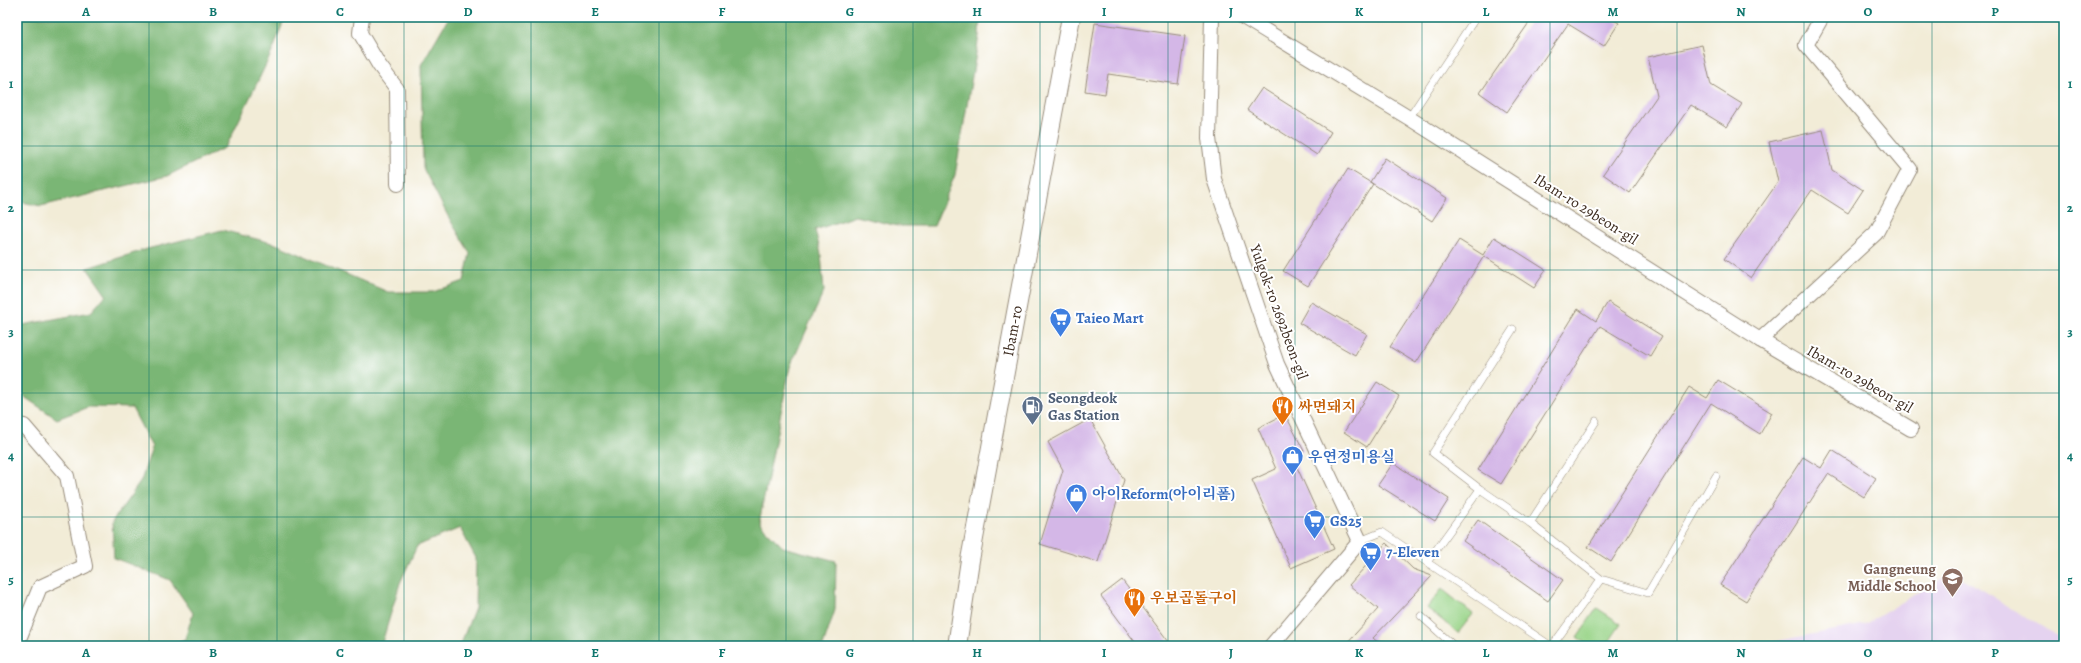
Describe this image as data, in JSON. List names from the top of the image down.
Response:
{
  "streets": {
    "street": ["Ibam-ro 29beon-gil", "Yulgok-ro 2692beon-gil", "Ibam-ro"]
  },
  "places": {
    "supermarket": ["Taieo Mart", "GS25", "7-Eleven"],
    "fuel station": ["Seongdeok Gas Station"],
    "restaurant": ["싸면돼지", "우보곱돌구이"],
    "shop": ["우연정미용실", "아이Reform(아이리폼)"],
    "school or university": ["Gangneung Middle School"]
  },
  "grid": {
    "columns": [
      "A",
      "B",
      "C",
      "D",
      "E",
      "F",
      "G",
      "H",
      "I",
      "J",
      "K",
      "L",
      "M",
      "N",
      "O",
      "P"
    ],
    "rows": [
      "1",
      "2",
      "3",
      "4",
      "5"
    ]
  }
}
